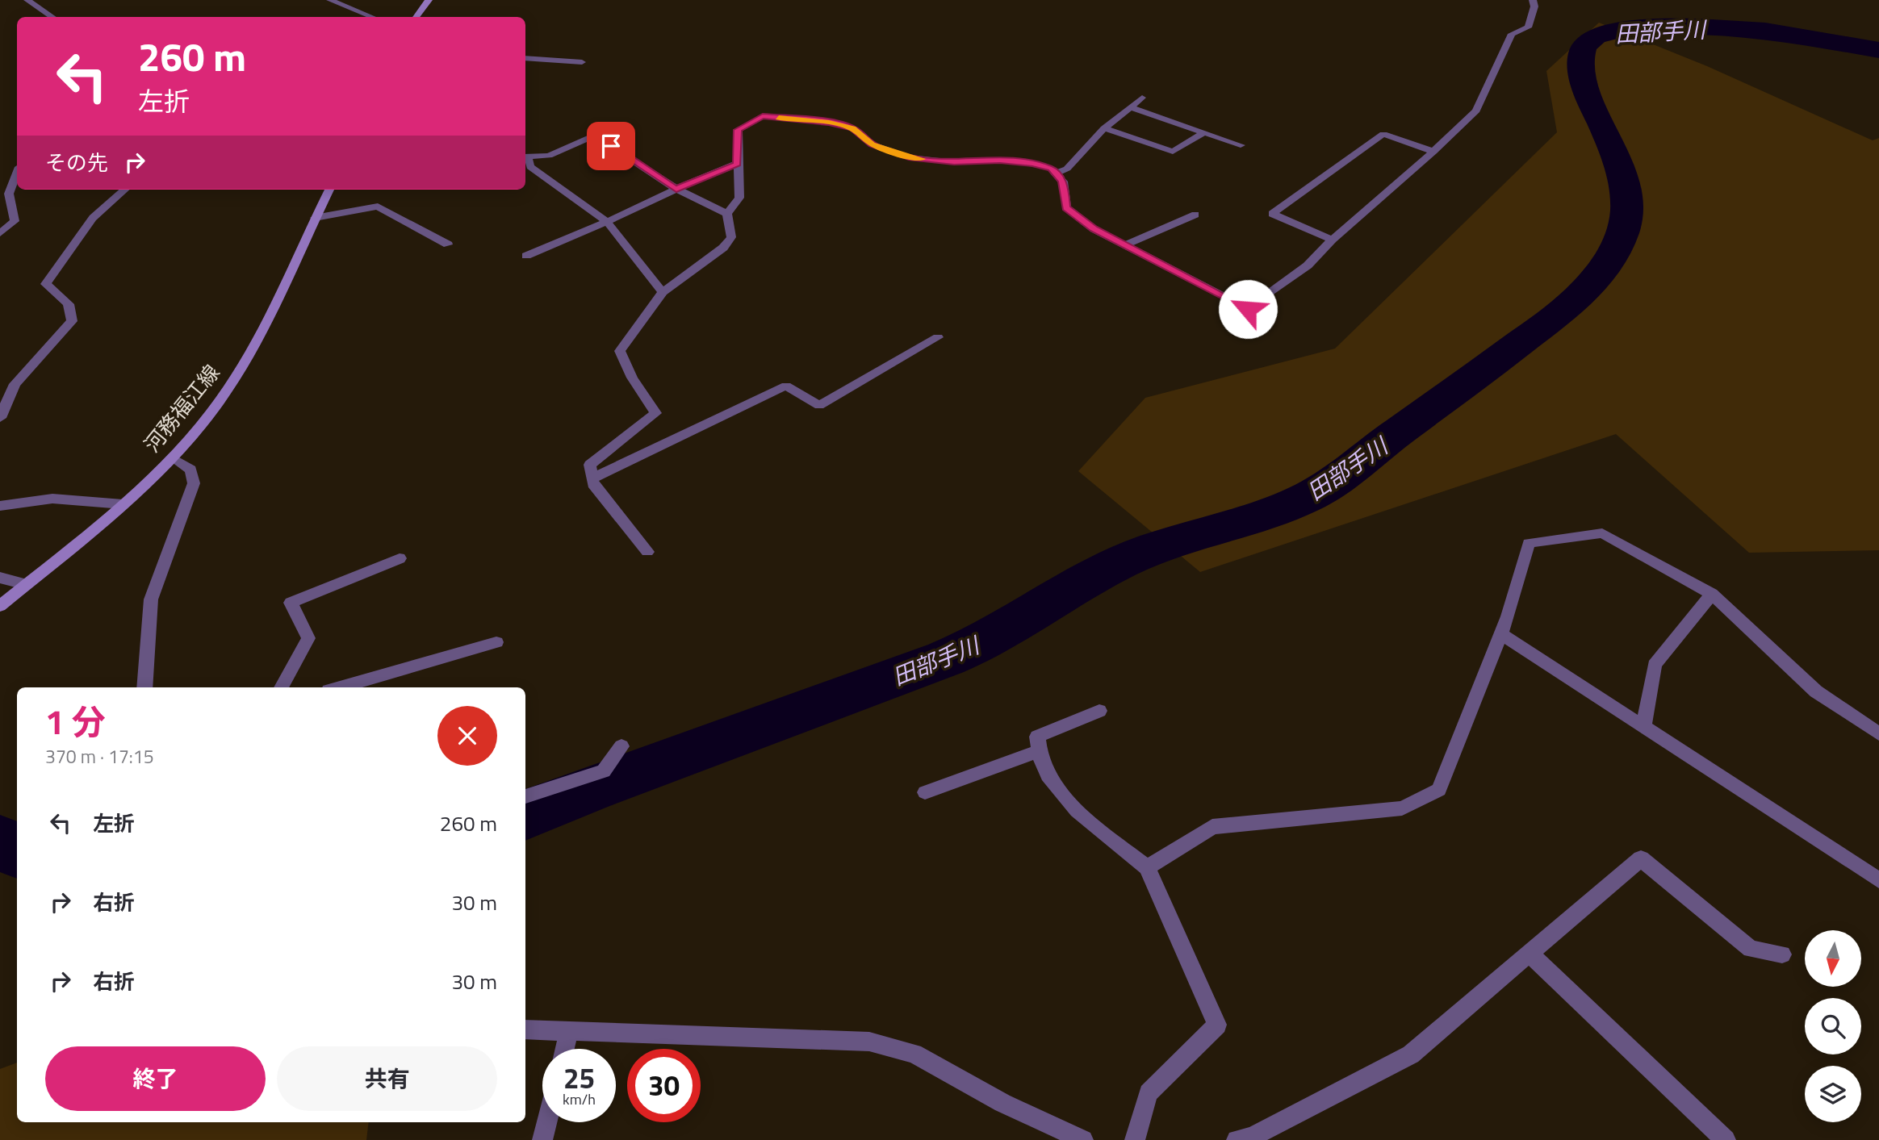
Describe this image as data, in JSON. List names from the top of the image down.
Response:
{
  "streets": {
    "main road": ["河務福江線"]
  },
  "water": ["田部手川"],
  "north": "bottom",
  "page": {
    "turn": ["260 m", "左折"],
    "then": "その先",
    "heading": ["1 分", "370 m · 17:15"],
    "list": [
      {
        "name": "左折",
        "value": "260 m"
      },
      {
        "name": "右折",
        "value": "30 m"
      },
      {
        "name": "右折",
        "value": "30 m"
      }
    ],
    "buttons": ["終了", "共有"],
    "speed": "25 km/h",
    "limit": "30"
  }
}
